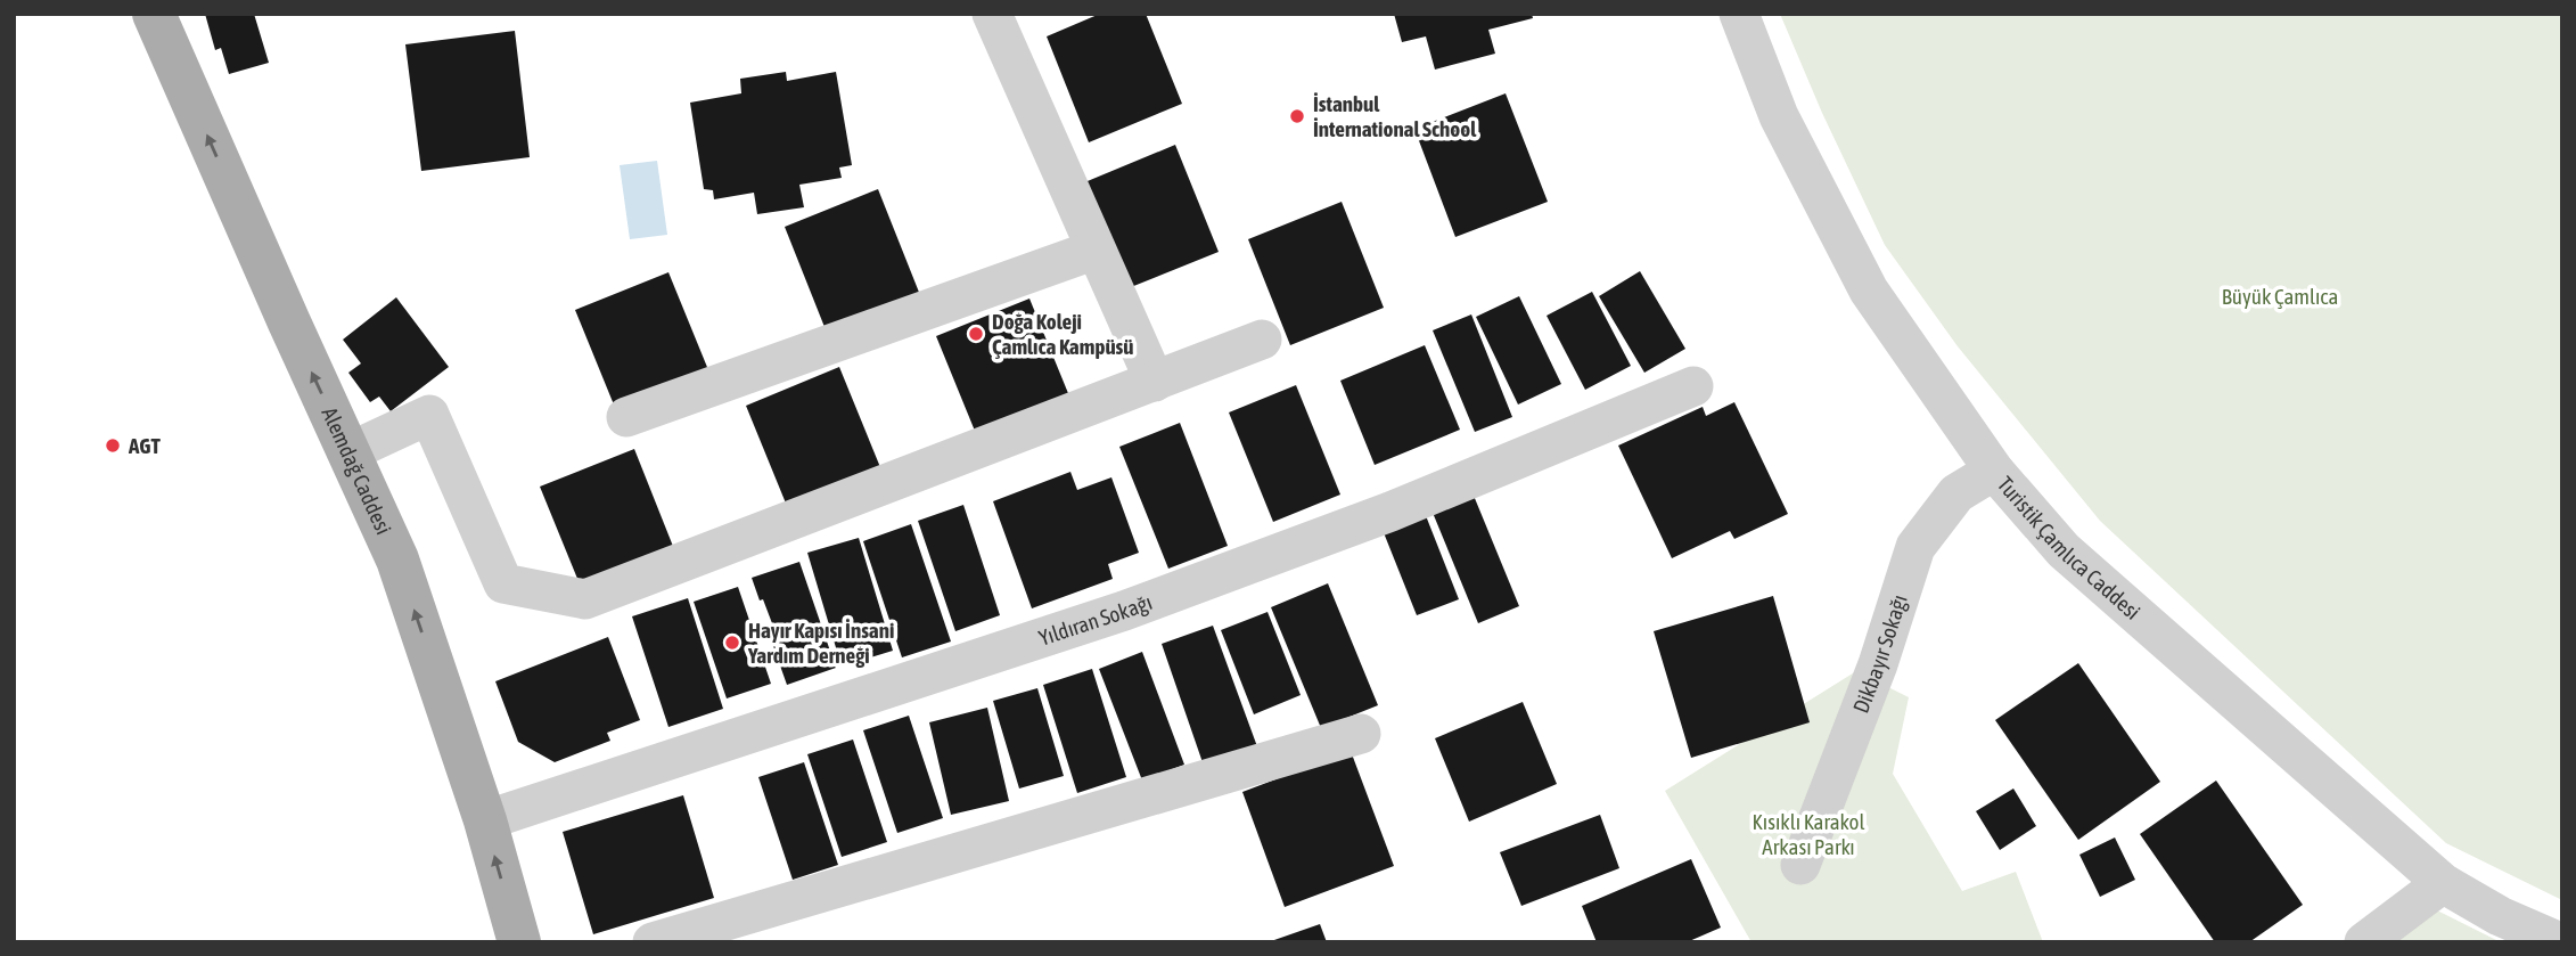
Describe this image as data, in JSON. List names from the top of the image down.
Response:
{
  "streets": {
    "main road": ["Alemdağ Caddesi"],
    "street": ["Turistik Çamlıca Caddesi", "Yıldıran Sokağı", "Dikbayır Sokağı"]
  },
  "crossings": [
    ["Alemdağ Caddesi", "Yıldıran Sokağı"],
    ["Turistik Çamlıca Caddesi", "Dikbayır Sokağı"]
  ],
  "one_way": ["Alemdağ Caddesi"],
  "parks": ["Büyük Çamlıca", "Kısıklı Karakol Arkası Parkı"],
  "places": [
    "İstanbul İnternational School",
    "Doğa Koleji Çamlıca Kampüsü",
    "AGT",
    "Hayır Kapısı İnsani Yardım Derneği"
  ]
}
